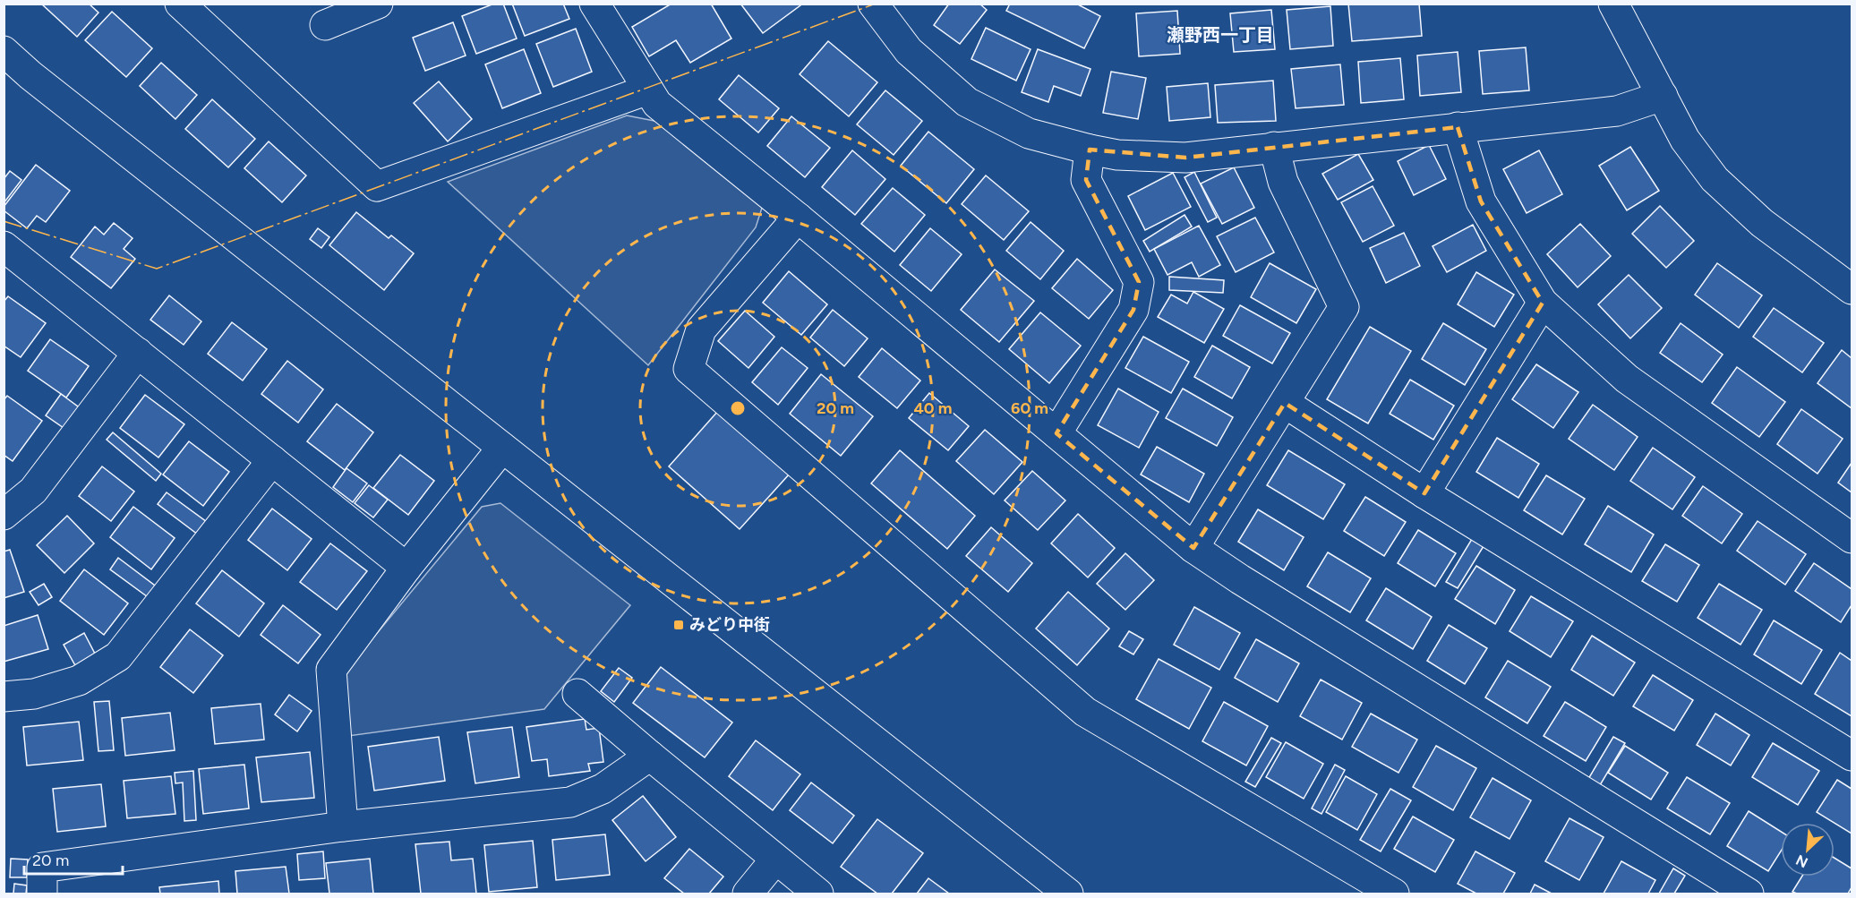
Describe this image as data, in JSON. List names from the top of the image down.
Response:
{
  "districts": ["瀬野西一丁目"],
  "places": {
    "transit": ["みどり中街"]
  },
  "scale_bar": "20 m",
  "north": "bottom left",
  "rings": ["20 m", "40 m", "60 m"]
}
